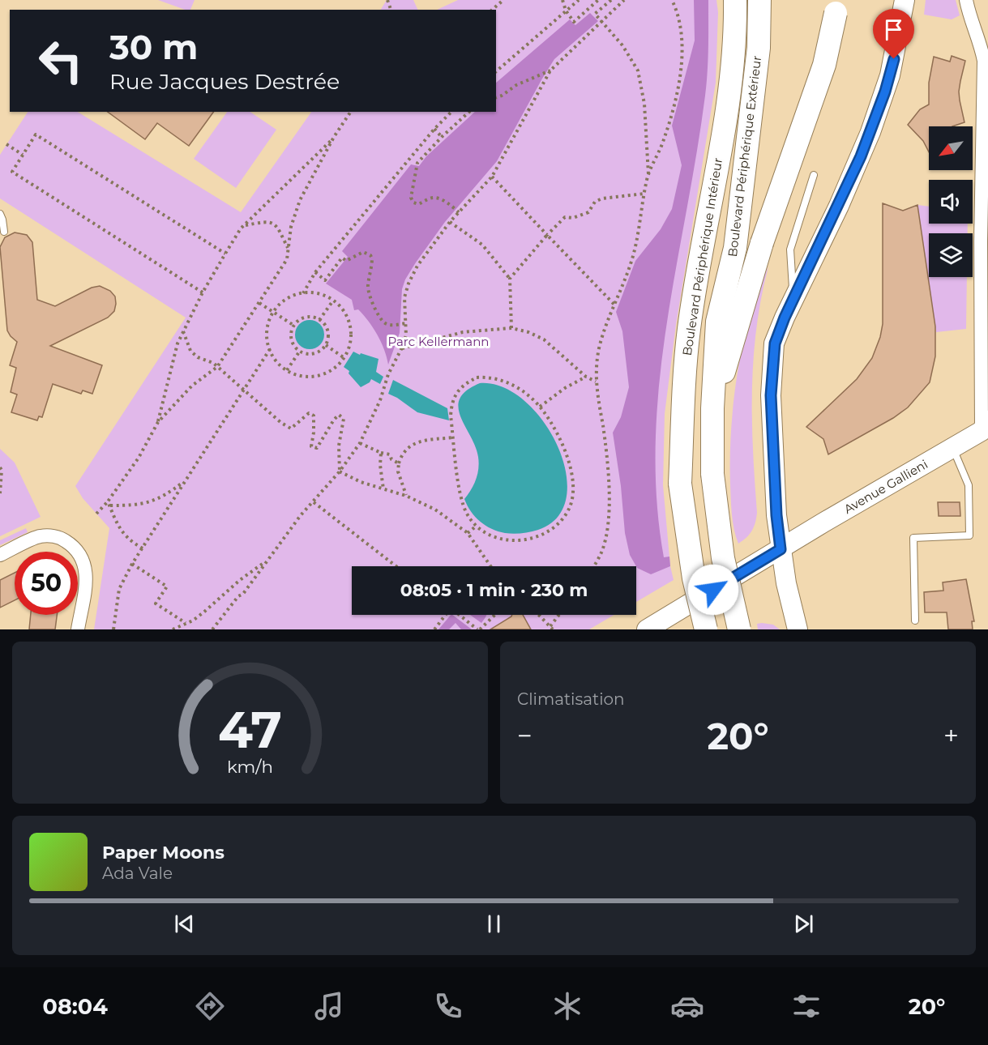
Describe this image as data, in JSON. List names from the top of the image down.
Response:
{
  "streets": {
    "highway": ["Boulevard Périphérique Extérieur", "Boulevard Périphérique Intérieur"],
    "main road": ["Avenue Gallieni"]
  },
  "parks": ["Parc Kellermann"],
  "north": "bottom left",
  "page": {
    "turn": ["30 m", "Rue Jacques Destrée"],
    "limit": "50",
    "trip": "08:05 · 1 min · 230 m",
    "tile": "Climatisation",
    "heat": ["−", "20°", "+"],
    "song": ["Paper Moons", "Ada Vale"],
    "tabs": ["08:04", "20°"],
    "gauge": ["47", "km/h"]
  }
}
